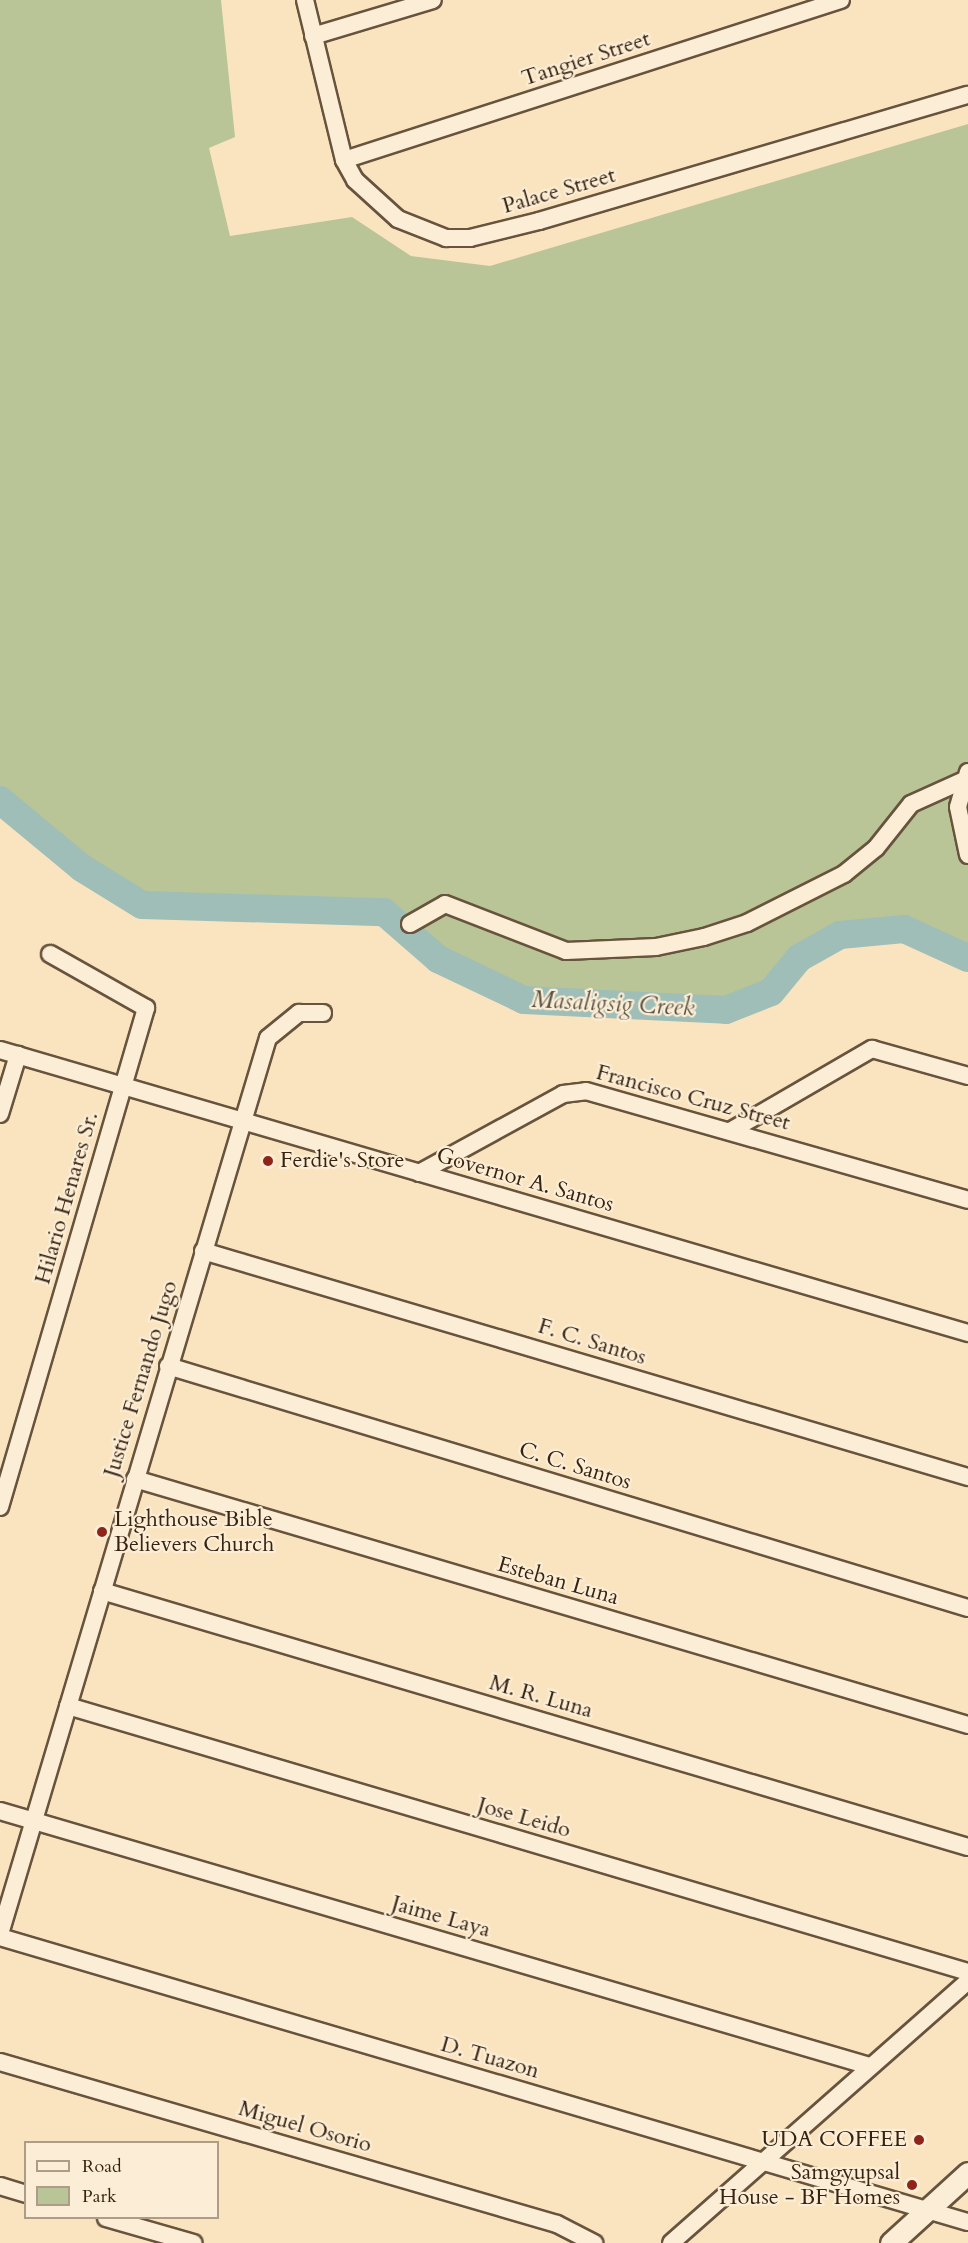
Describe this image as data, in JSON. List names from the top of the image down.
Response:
{
  "streets": {
    "street": [
      "Tangier Street",
      "Palace Street",
      "Francisco Cruz Street",
      "Governor A. Santos",
      "Hilario Henares Sr.",
      "F. C. Santos",
      "Justice Fernando Jugo",
      "C. C. Santos",
      "Esteban Luna",
      "M. R. Luna",
      "Jose Leido",
      "Jaime Laya",
      "D. Tuazon",
      "Miguel Osorio"
    ]
  },
  "crossings": [
    ["Tangier Street", "Palace Street"],
    ["Francisco Cruz Street", "Governor A. Santos"],
    ["Governor A. Santos", "Hilario Henares Sr."],
    ["Governor A. Santos", "Justice Fernando Jugo"],
    ["F. C. Santos", "Justice Fernando Jugo"],
    ["Justice Fernando Jugo", "C. C. Santos"],
    ["Justice Fernando Jugo", "Esteban Luna"],
    ["Justice Fernando Jugo", "M. R. Luna"],
    ["Justice Fernando Jugo", "Jose Leido"],
    ["Justice Fernando Jugo", "Jaime Laya"],
    ["Justice Fernando Jugo", "D. Tuazon"]
  ],
  "water": ["Masaligsig Creek"],
  "places": [
    "Ferdie's Store",
    "Lighthouse Bible Believers Church",
    "UDA COFFEE",
    "Samgyupsal House - BF Homes"
  ],
  "legend": ["Road", "Park"]
}
